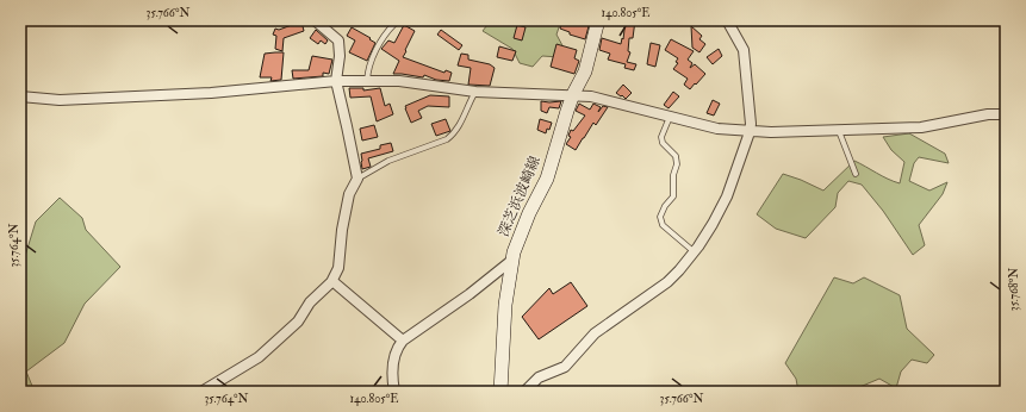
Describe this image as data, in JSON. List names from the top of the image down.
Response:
{
  "streets": {
    "main road": ["深芝浜波崎線"]
  },
  "coordinates": [
    "35.766°N",
    "140.805°E",
    "35.764°N",
    "35.768°N"
  ]
}
